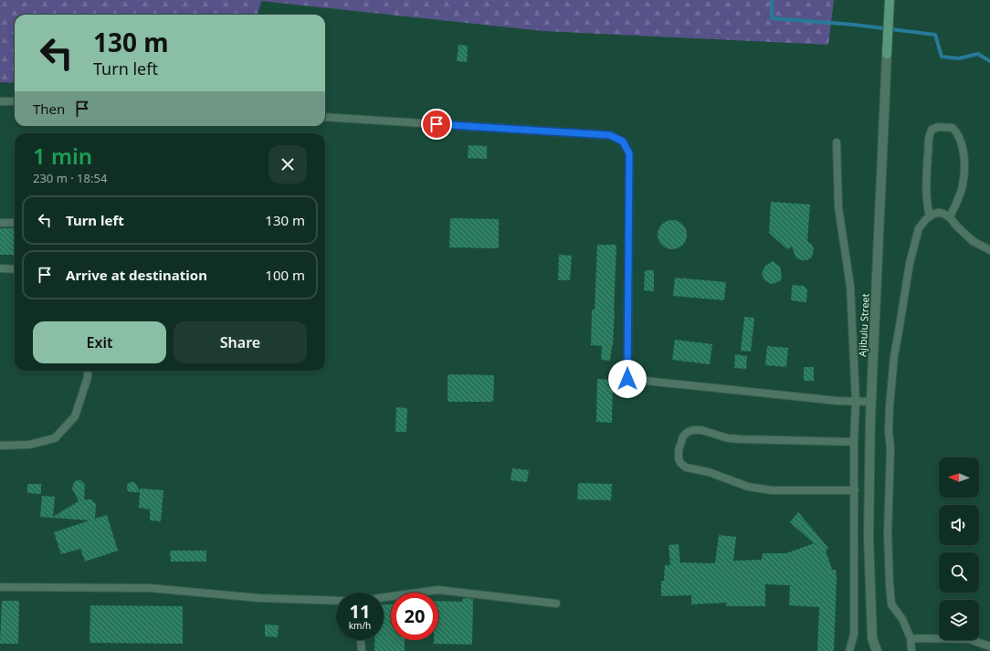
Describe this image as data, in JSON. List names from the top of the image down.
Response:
{
  "streets": {
    "street": ["Ajibulu Street"]
  },
  "north": "left",
  "page": {
    "turn": ["130 m", "Turn left"],
    "then": "Then",
    "heading": ["1 min", "230 m · 18:54"],
    "list": [
      {
        "name": "Turn left",
        "value": "130 m"
      },
      {
        "name": "Arrive at destination",
        "value": "100 m"
      }
    ],
    "buttons": ["Exit", "Share"],
    "speed": "11 km/h",
    "limit": "20"
  }
}
